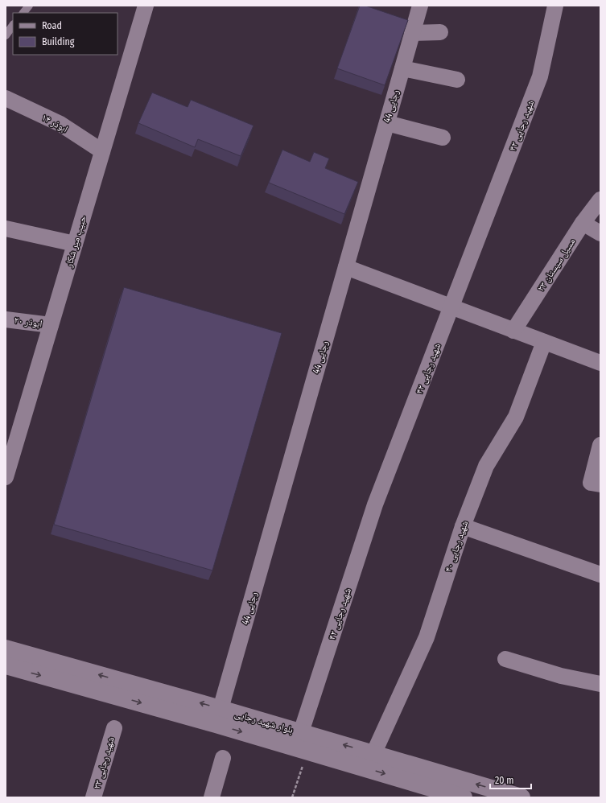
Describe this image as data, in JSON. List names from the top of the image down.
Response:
{
  "streets": {
    "main road": ["بلوار شهید رجایی"],
    "street": [
      "رجایی 44",
      "ابوذر ۱۴",
      "شهید رجایی ۴۲",
      "حبیب میر شکار",
      "مسیل سیستان ۲۳",
      "ابوذر ۲۰",
      "شهید رجایی ۴۰",
      "شهید رجایی ۳۳"
    ]
  },
  "crossings": [
    ["رجایی 44", "بلوار شهید رجایی"],
    ["ابوذر ۱۴", "حبیب میر شکار"],
    ["شهید رجایی ۴۲", "بلوار شهید رجایی"],
    ["حبیب میر شکار", "ابوذر ۲۰"],
    ["شهید رجایی ۴۰", "بلوار شهید رجایی"]
  ],
  "legend": ["Road", "Building"],
  "scale_bar": "20 m"
}
